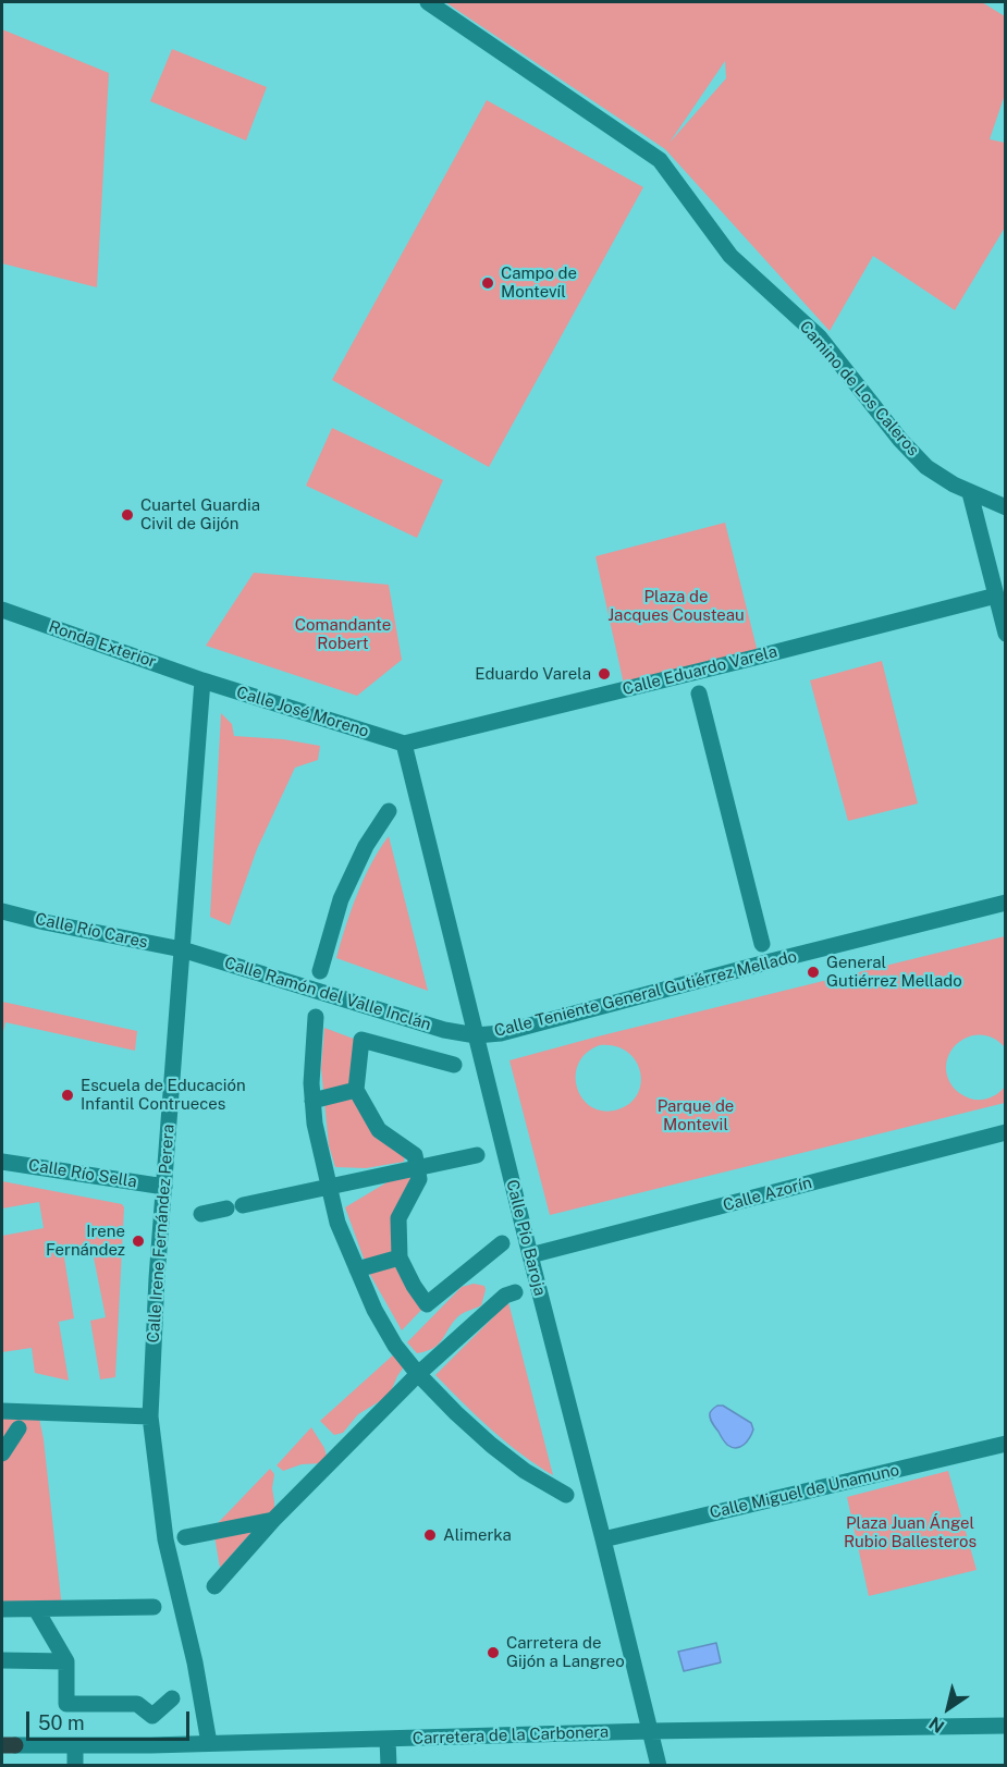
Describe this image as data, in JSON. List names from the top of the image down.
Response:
{
  "streets": {
    "street": [
      "Camino de Los Caleros",
      "Ronda Exterior",
      "Calle Eduardo Varela",
      "Calle José Moreno",
      "Calle Río Cares",
      "Calle Ramón del Valle Inclán",
      "Calle Teniente General Gutiérrez Mellado",
      "Calle Río Sella",
      "Calle Azorín",
      "Calle Irene Fernández Perera",
      "Calle Pío Baroja",
      "Calle Miguel de Unamuno",
      "Carretera de la Carbonera"
    ]
  },
  "crossings": [
    ["Ronda Exterior", "Calle José Moreno"],
    ["Ronda Exterior", "Calle Irene Fernández Perera"],
    ["Calle Eduardo Varela", "Calle José Moreno"],
    ["Calle Eduardo Varela", "Calle Pío Baroja"],
    ["Calle José Moreno", "Calle Irene Fernández Perera"],
    ["Calle José Moreno", "Calle Pío Baroja"],
    ["Calle Río Cares", "Calle Ramón del Valle Inclán"],
    ["Calle Río Cares", "Calle Irene Fernández Perera"],
    ["Calle Ramón del Valle Inclán", "Calle Teniente General Gutiérrez Mellado"],
    ["Calle Ramón del Valle Inclán", "Calle Irene Fernández Perera"],
    ["Calle Ramón del Valle Inclán", "Calle Pío Baroja"],
    ["Calle Teniente General Gutiérrez Mellado", "Calle Pío Baroja"],
    ["Calle Río Sella", "Calle Irene Fernández Perera"],
    ["Calle Azorín", "Calle Pío Baroja"],
    ["Calle Irene Fernández Perera", "Carretera de la Carbonera"],
    ["Calle Pío Baroja", "Calle Miguel de Unamuno"],
    ["Calle Pío Baroja", "Carretera de la Carbonera"]
  ],
  "parks": [
    "Plaza de Jacques Cousteau",
    "Comandante Robert",
    "Parque de Montevil",
    "Plaza Juan Ángel Rubio Ballesteros"
  ],
  "places": [
    "Campo de Montevíl",
    "Cuartel Guardia Civil de Gijón",
    "Eduardo Varela",
    "General Gutiérrez Mellado",
    "Escuela de Educación Infantil Contrueces",
    "Irene Fernández",
    "Alimerka",
    "Carretera de Gijón a Langreo"
  ],
  "scale_bar": "50 m",
  "north": "bottom left"
}
